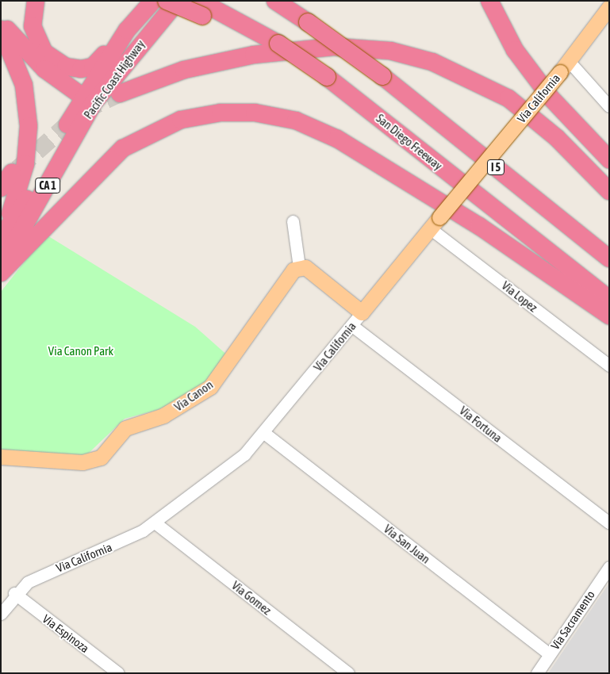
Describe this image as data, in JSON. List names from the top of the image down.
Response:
{
  "streets": {
    "highway": [
      "Pacific Coast Highway",
      "San Diego Freeway",
      "I 5",
      "CA 1"
    ],
    "main road": ["Via California", "Via Canon"],
    "street": [
      "Via Lopez",
      "Via Fortuna",
      "Via San Juan",
      "Via Gomez",
      "Via Sacramento",
      "Via Espinoza"
    ]
  },
  "crossings": [
    ["Via California", "Via Lopez"],
    ["Via California", "Via Fortuna"],
    ["Via California", "Via San Juan"],
    ["Via California", "Via Gomez"],
    ["Via California", "Via Espinoza"],
    ["Via San Juan", "Via Sacramento"]
  ],
  "parks": ["Via Canon Park"]
}
